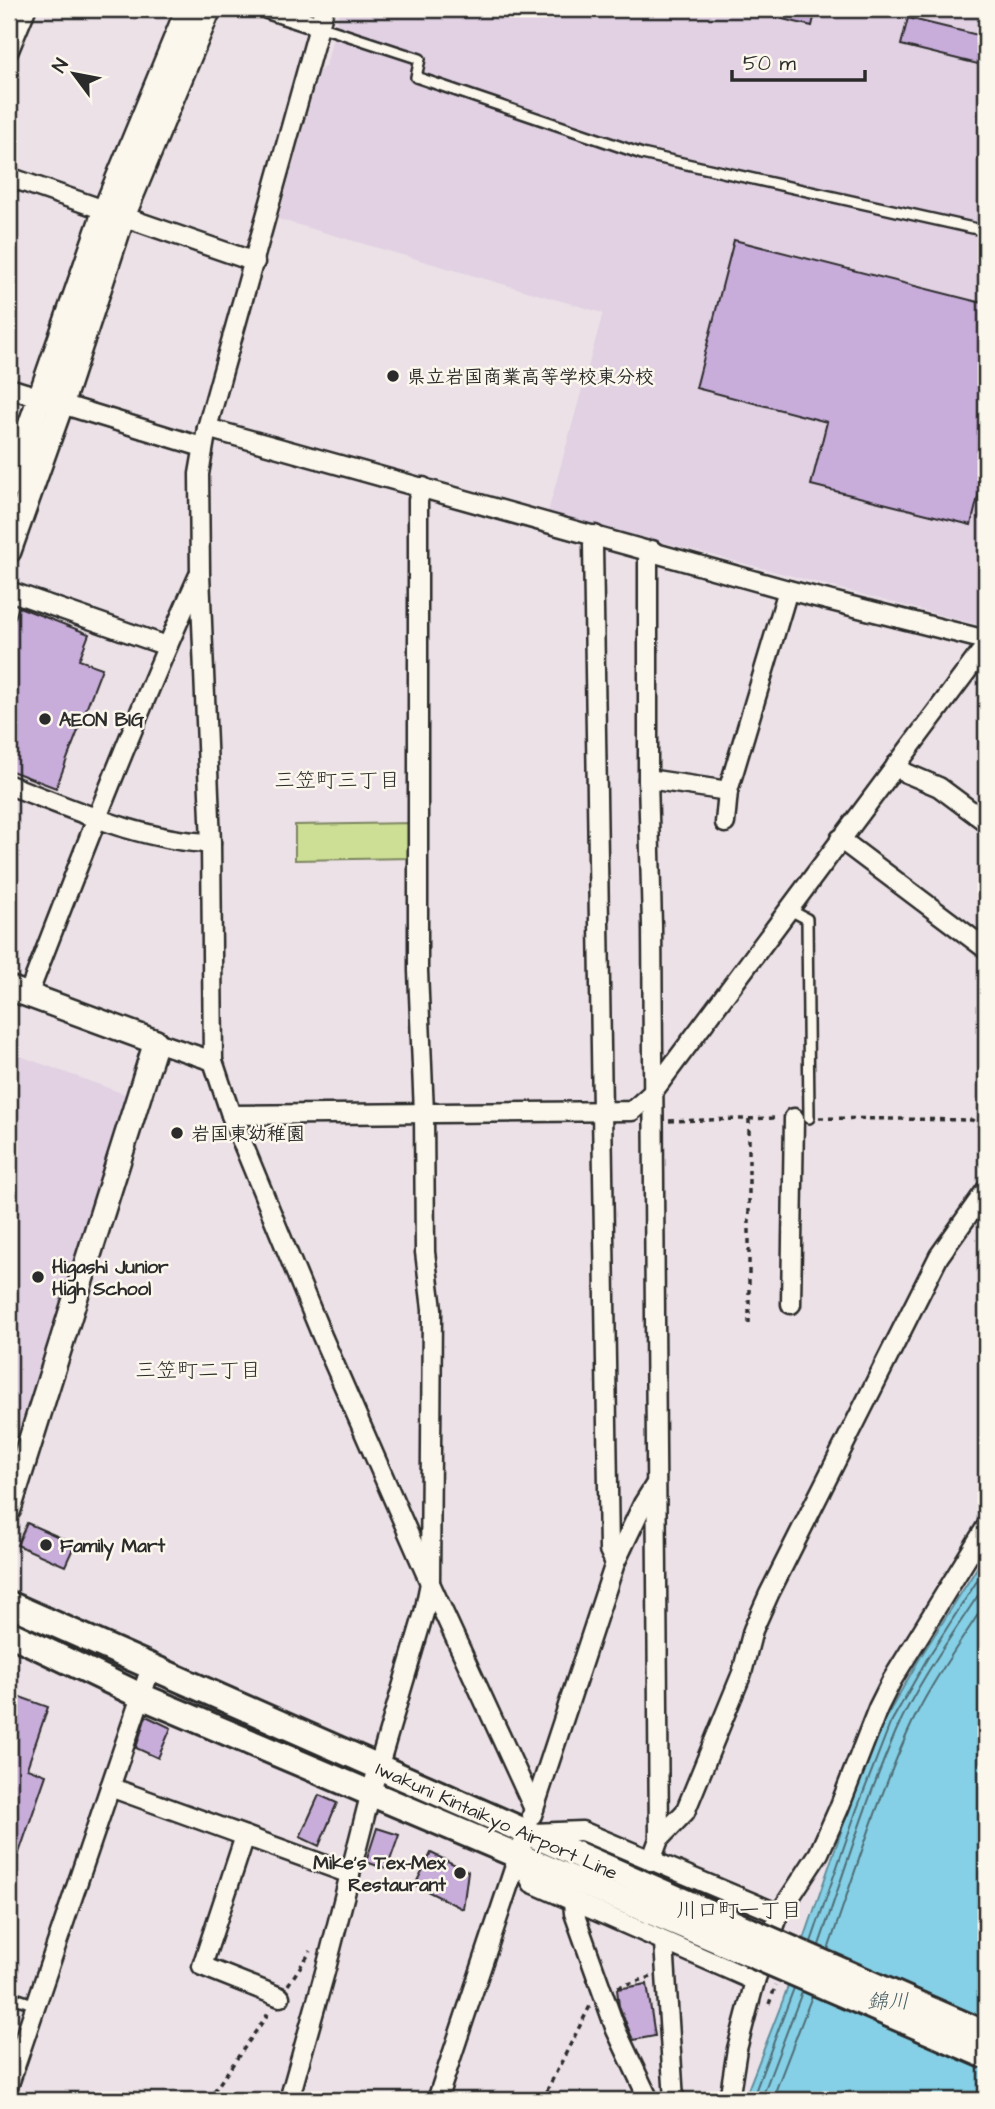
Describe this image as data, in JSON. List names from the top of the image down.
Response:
{
  "streets": {
    "main road": ["Iwakuni Kintaikyo Airport Line"]
  },
  "districts": ["三笠町三丁目", "三笠町二丁目", "川口町一丁目"],
  "water": ["錦川"],
  "places": [
    "県立岩国商業高等学校東分校",
    "AEON BIG",
    "岩国東幼稚園",
    "Higashi Junior High School",
    "Family Mart",
    "Mike's Tex-Mex Restaurant"
  ],
  "scale_bar": "50 m",
  "north": "top left"
}
